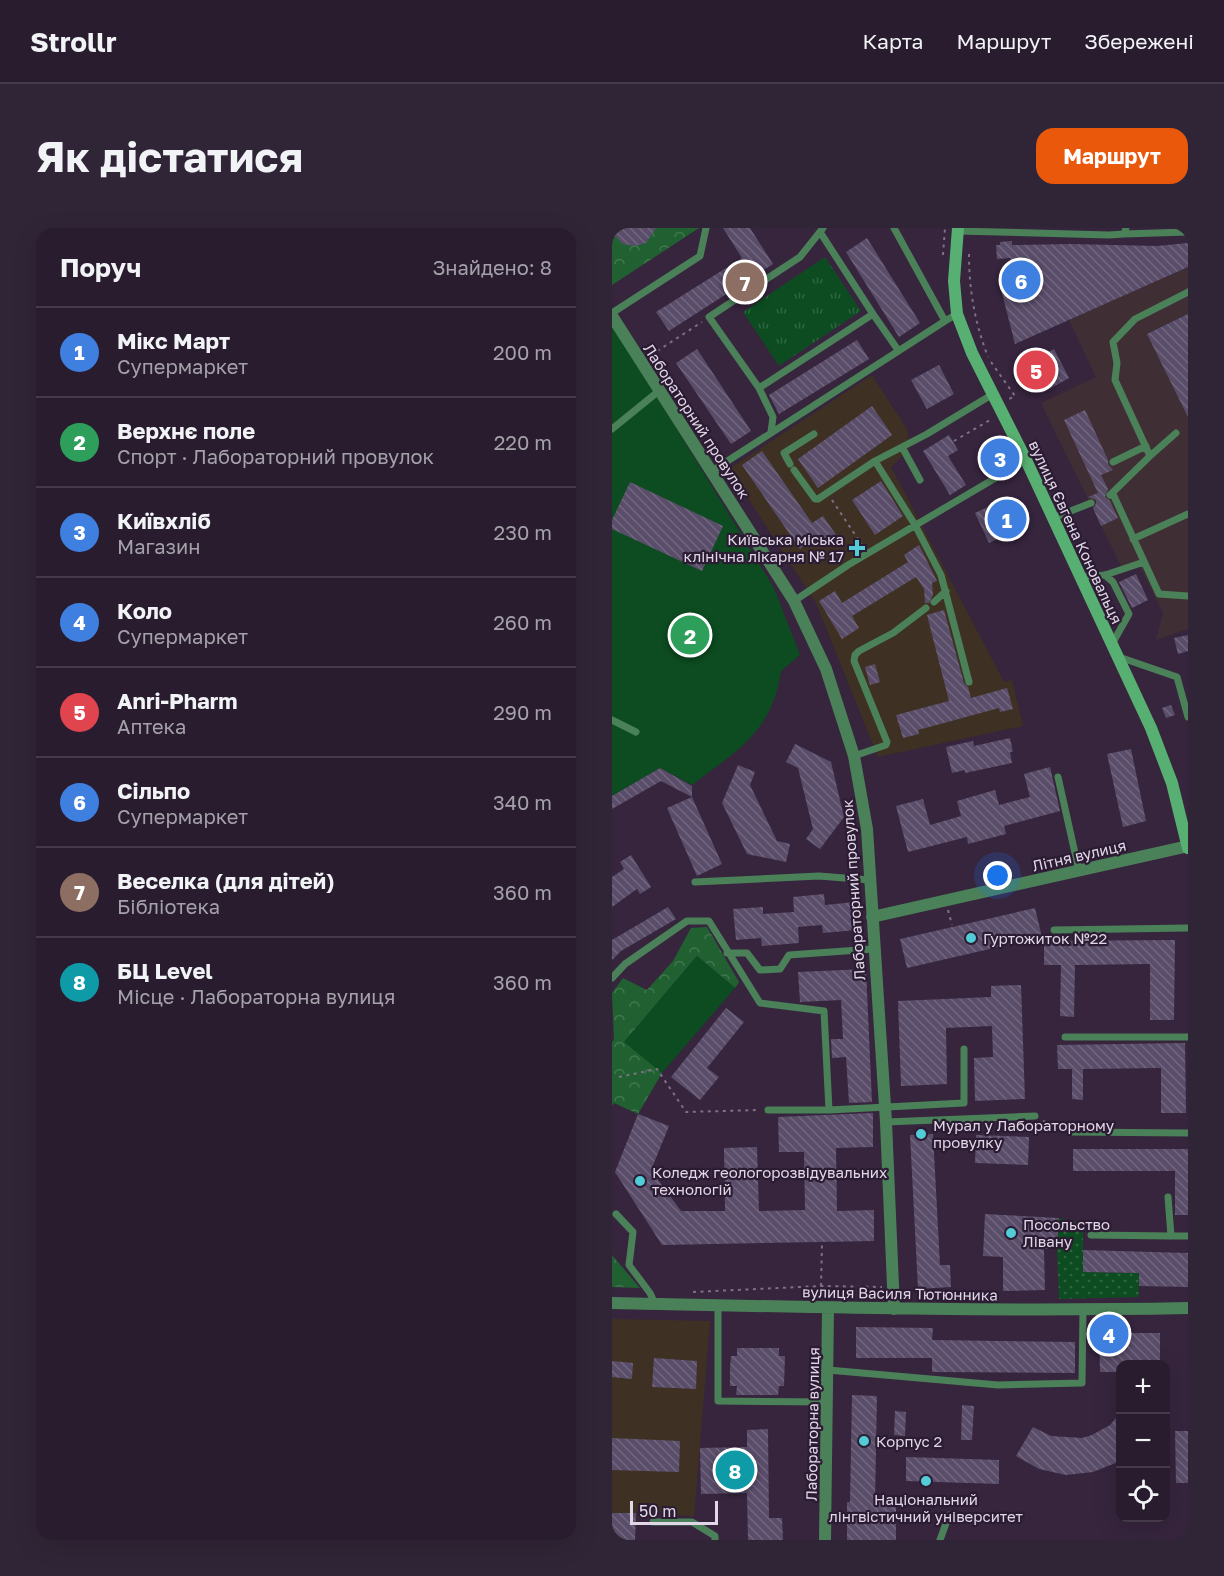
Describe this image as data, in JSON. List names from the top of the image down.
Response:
{
  "streets": {
    "main road": ["вулиця Євгена Коновальця"],
    "street": [
      "Лабораторний провулок",
      "Літня вулиця",
      "вулиця Василя Тютюнника",
      "Лабораторна вулиця"
    ]
  },
  "crossings": [
    ["Лабораторний провулок", "Літня вулиця"],
    ["Лабораторний провулок", "вулиця Василя Тютюнника"],
    ["вулиця Євгена Коновальця", "Літня вулиця"],
    ["вулиця Василя Тютюнника", "Лабораторна вулиця"]
  ],
  "places": {
    "health": ["Київська міська клінічна лікарня № 17"],
    "other": [
      "Гуртожиток №22",
      "Мурал у Лабораторному провулку",
      "Коледж геологорозвідувальних технологій",
      "Посольство Лівану",
      "Корпус 2",
      "Національний лінгвістичний університет"
    ]
  },
  "scale_bar": "50 m",
  "page": {
    "header": "Strollr",
    "nav": ["Карта", "Маршрут", "Збережені"],
    "buttons": "Маршрут",
    "title": "Як дістатися",
    "heading": ["Поруч", "Знайдено: 8"],
    "pins": [
      "6",
      "7",
      "5",
      "3",
      "1",
      "2",
      "4",
      "8"
    ],
    "list": [
      {
        "mark": "1",
        "name": "Мікс Март",
        "note": "Супермаркет",
        "value": "200 m"
      },
      {
        "mark": "2",
        "name": "Верхнє поле",
        "note": "Спорт · Лабораторний провулок",
        "value": "220 m"
      },
      {
        "mark": "3",
        "name": "Київхліб",
        "note": "Магазин",
        "value": "230 m"
      },
      {
        "mark": "4",
        "name": "Коло",
        "note": "Супермаркет",
        "value": "260 m"
      },
      {
        "mark": "5",
        "name": "Anri-Pharm",
        "note": "Аптека",
        "value": "290 m"
      },
      {
        "mark": "6",
        "name": "Сільпо",
        "note": "Супермаркет",
        "value": "340 m"
      },
      {
        "mark": "7",
        "name": "Веселка (для дітей)",
        "note": "Бібліотека",
        "value": "360 m"
      },
      {
        "mark": "8",
        "name": "БЦ Level",
        "note": "Місце · Лабораторна вулиця",
        "value": "360 m"
      }
    ],
    "map_buttons": ["+", "−"],
    "scale": "50 m"
  }
}
